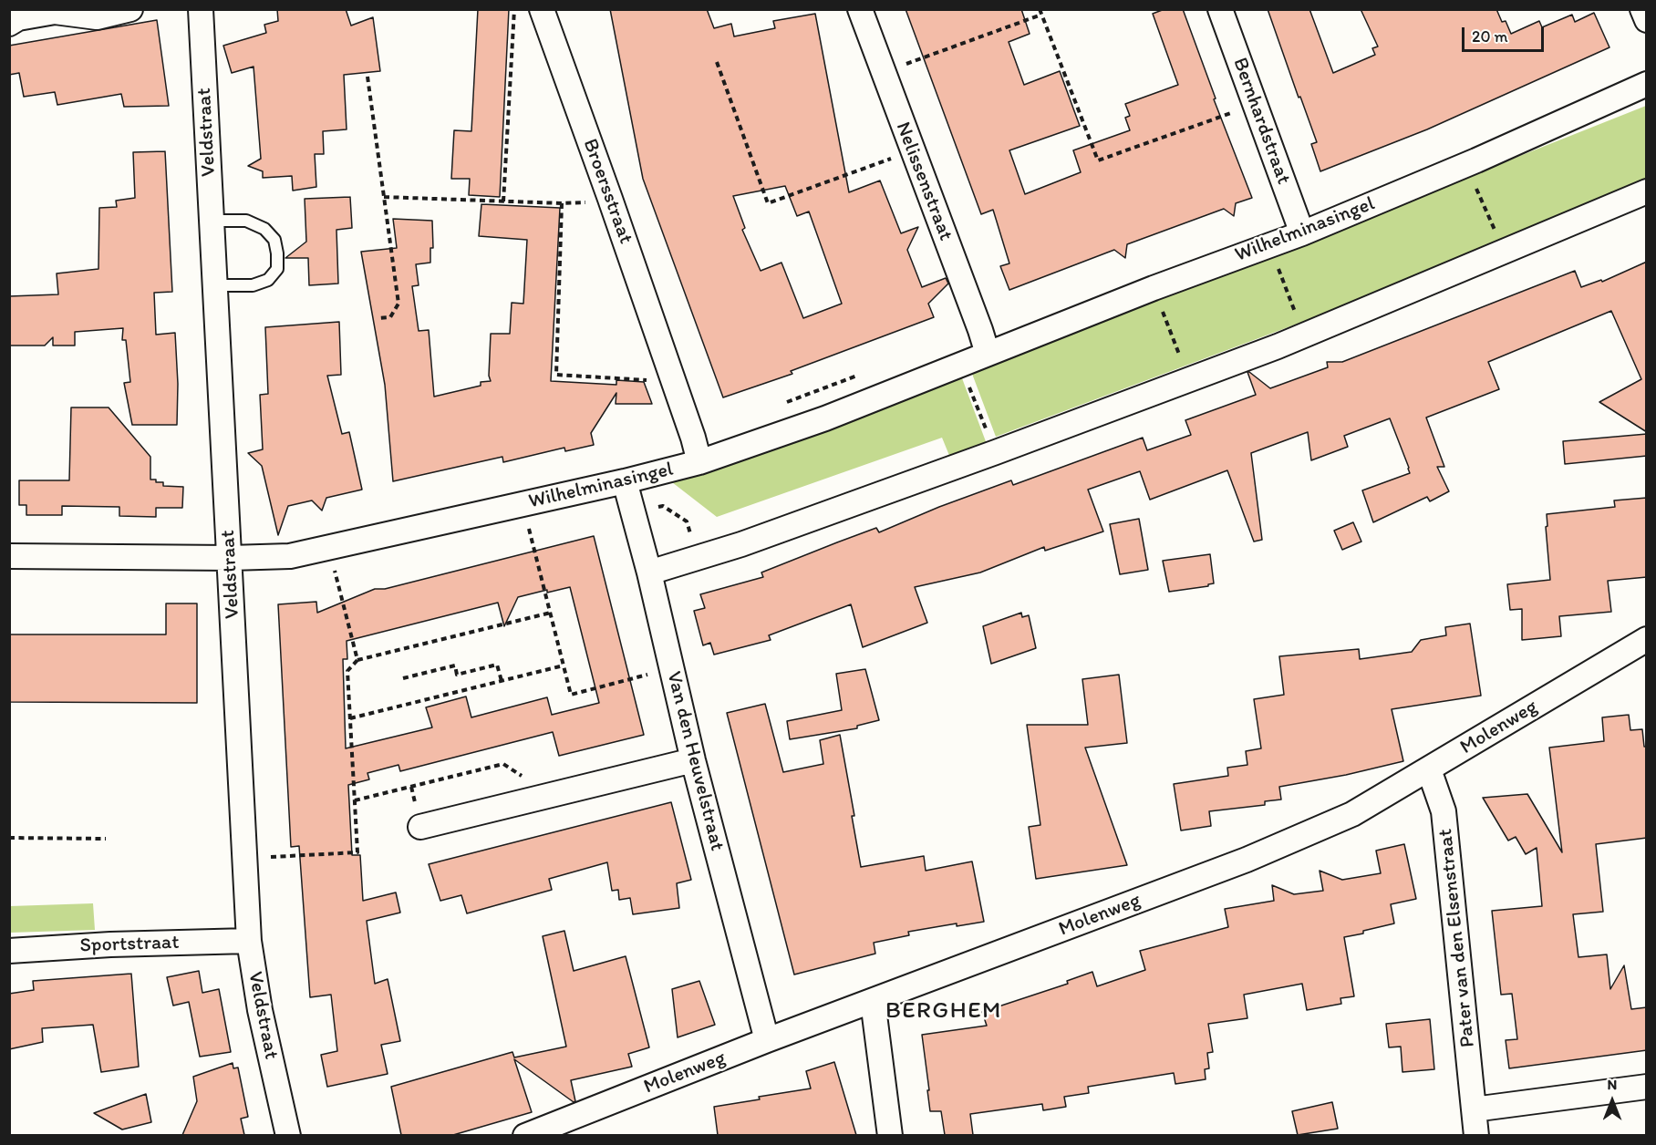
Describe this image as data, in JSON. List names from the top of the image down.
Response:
{
  "streets": {
    "street": [
      "Bernhardstraat",
      "Veldstraat",
      "Nelissenstraat",
      "Broersstraat",
      "Wilhelminasingel",
      "Molenweg",
      "Van den Heuvelstraat",
      "Pater van den Elsenstraat",
      "Sportstraat"
    ]
  },
  "crossings": [
    ["Bernhardstraat", "Wilhelminasingel"],
    ["Veldstraat", "Wilhelminasingel"],
    ["Veldstraat", "Sportstraat"],
    ["Nelissenstraat", "Wilhelminasingel"],
    ["Broersstraat", "Wilhelminasingel"],
    ["Wilhelminasingel", "Van den Heuvelstraat"],
    ["Molenweg", "Van den Heuvelstraat"],
    ["Molenweg", "Pater van den Elsenstraat"]
  ],
  "districts": ["BERGHEM"],
  "scale_bar": "20 m",
  "north": "top"
}
